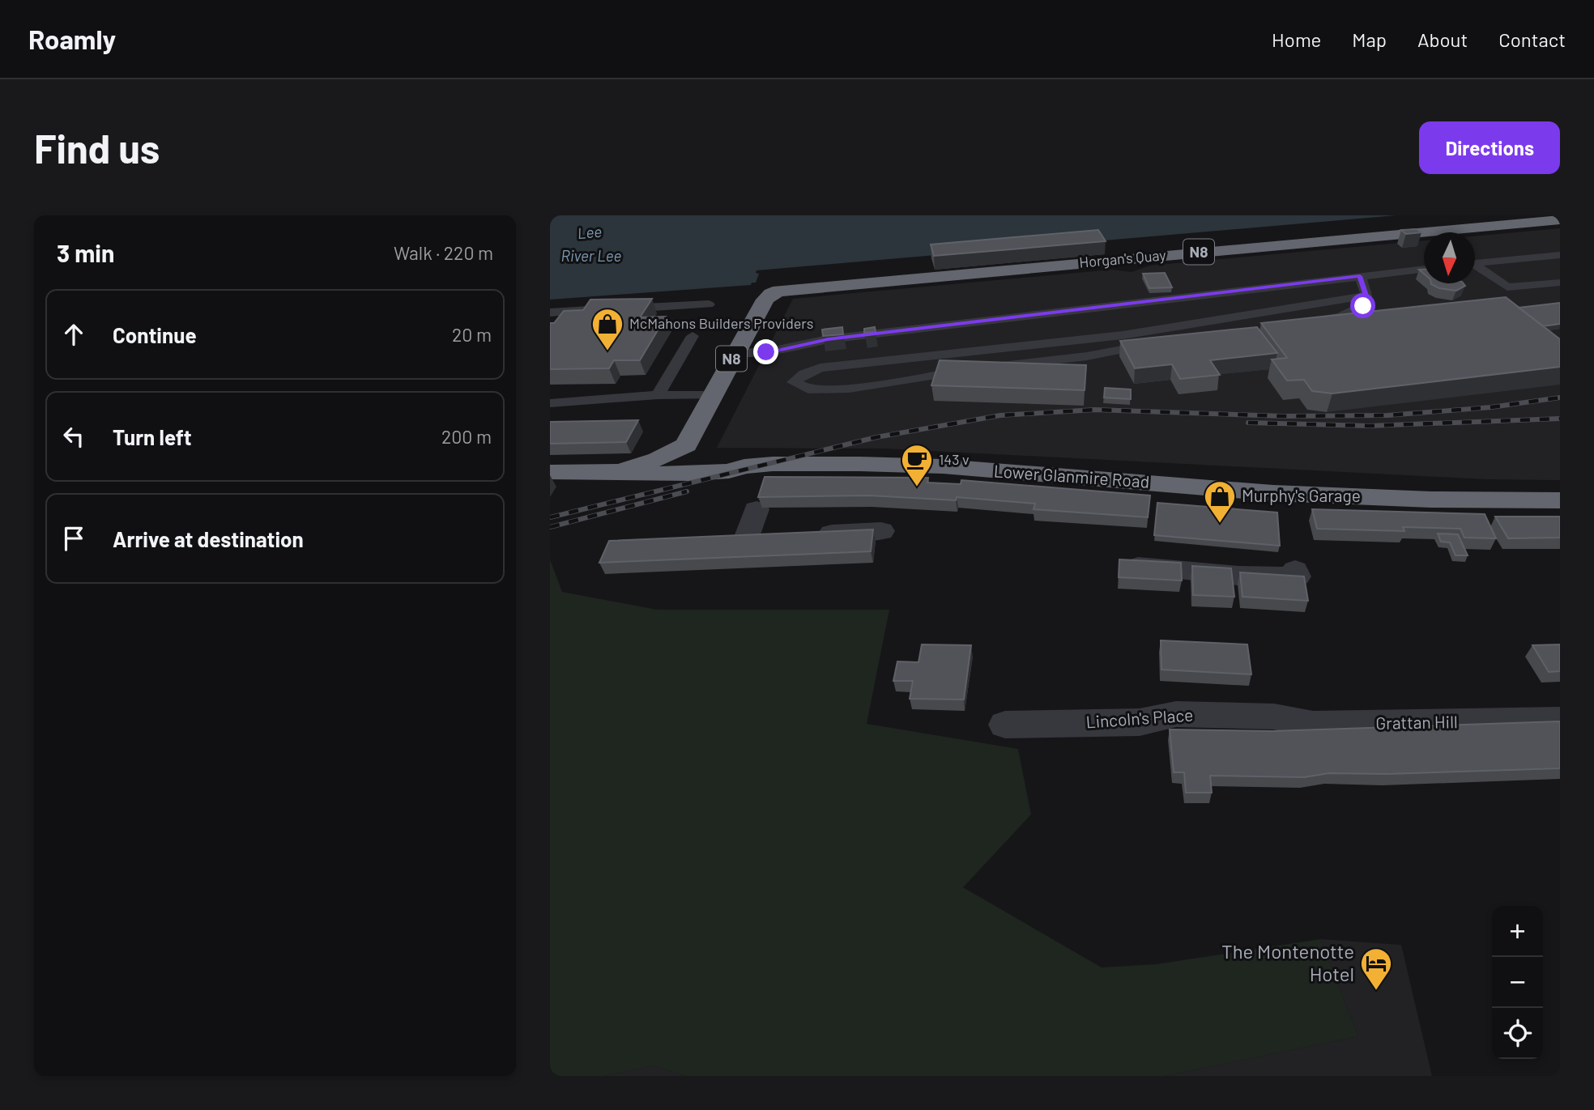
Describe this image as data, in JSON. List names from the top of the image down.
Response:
{
  "streets": {
    "highway": ["N8", "Horgan's Quay", "Lower Glanmire Road"],
    "street": ["Lincoln's Place", "Grattan Hill"]
  },
  "crossings": [
    ["N8", "Horgan's Quay"],
    ["Lincoln's Place", "Grattan Hill"]
  ],
  "water": ["Lee", "River Lee"],
  "places": {
    "shop": ["McMahons Builders Providers", "Murphy's Garage"],
    "cafe": ["143 v"],
    "hotel": ["The Montenotte Hotel"]
  },
  "north": "bottom",
  "page": {
    "header": "Roamly",
    "nav": [
      "Home",
      "Map",
      "About",
      "Contact"
    ],
    "buttons": "Directions",
    "title": "Find us",
    "heading": ["3 min", "Walk · 220 m"],
    "list": [
      ["Continue", "20 m"],
      ["Turn left", "200 m"],
      "Arrive at destination"
    ],
    "map_buttons": ["+", "−"]
  }
}
